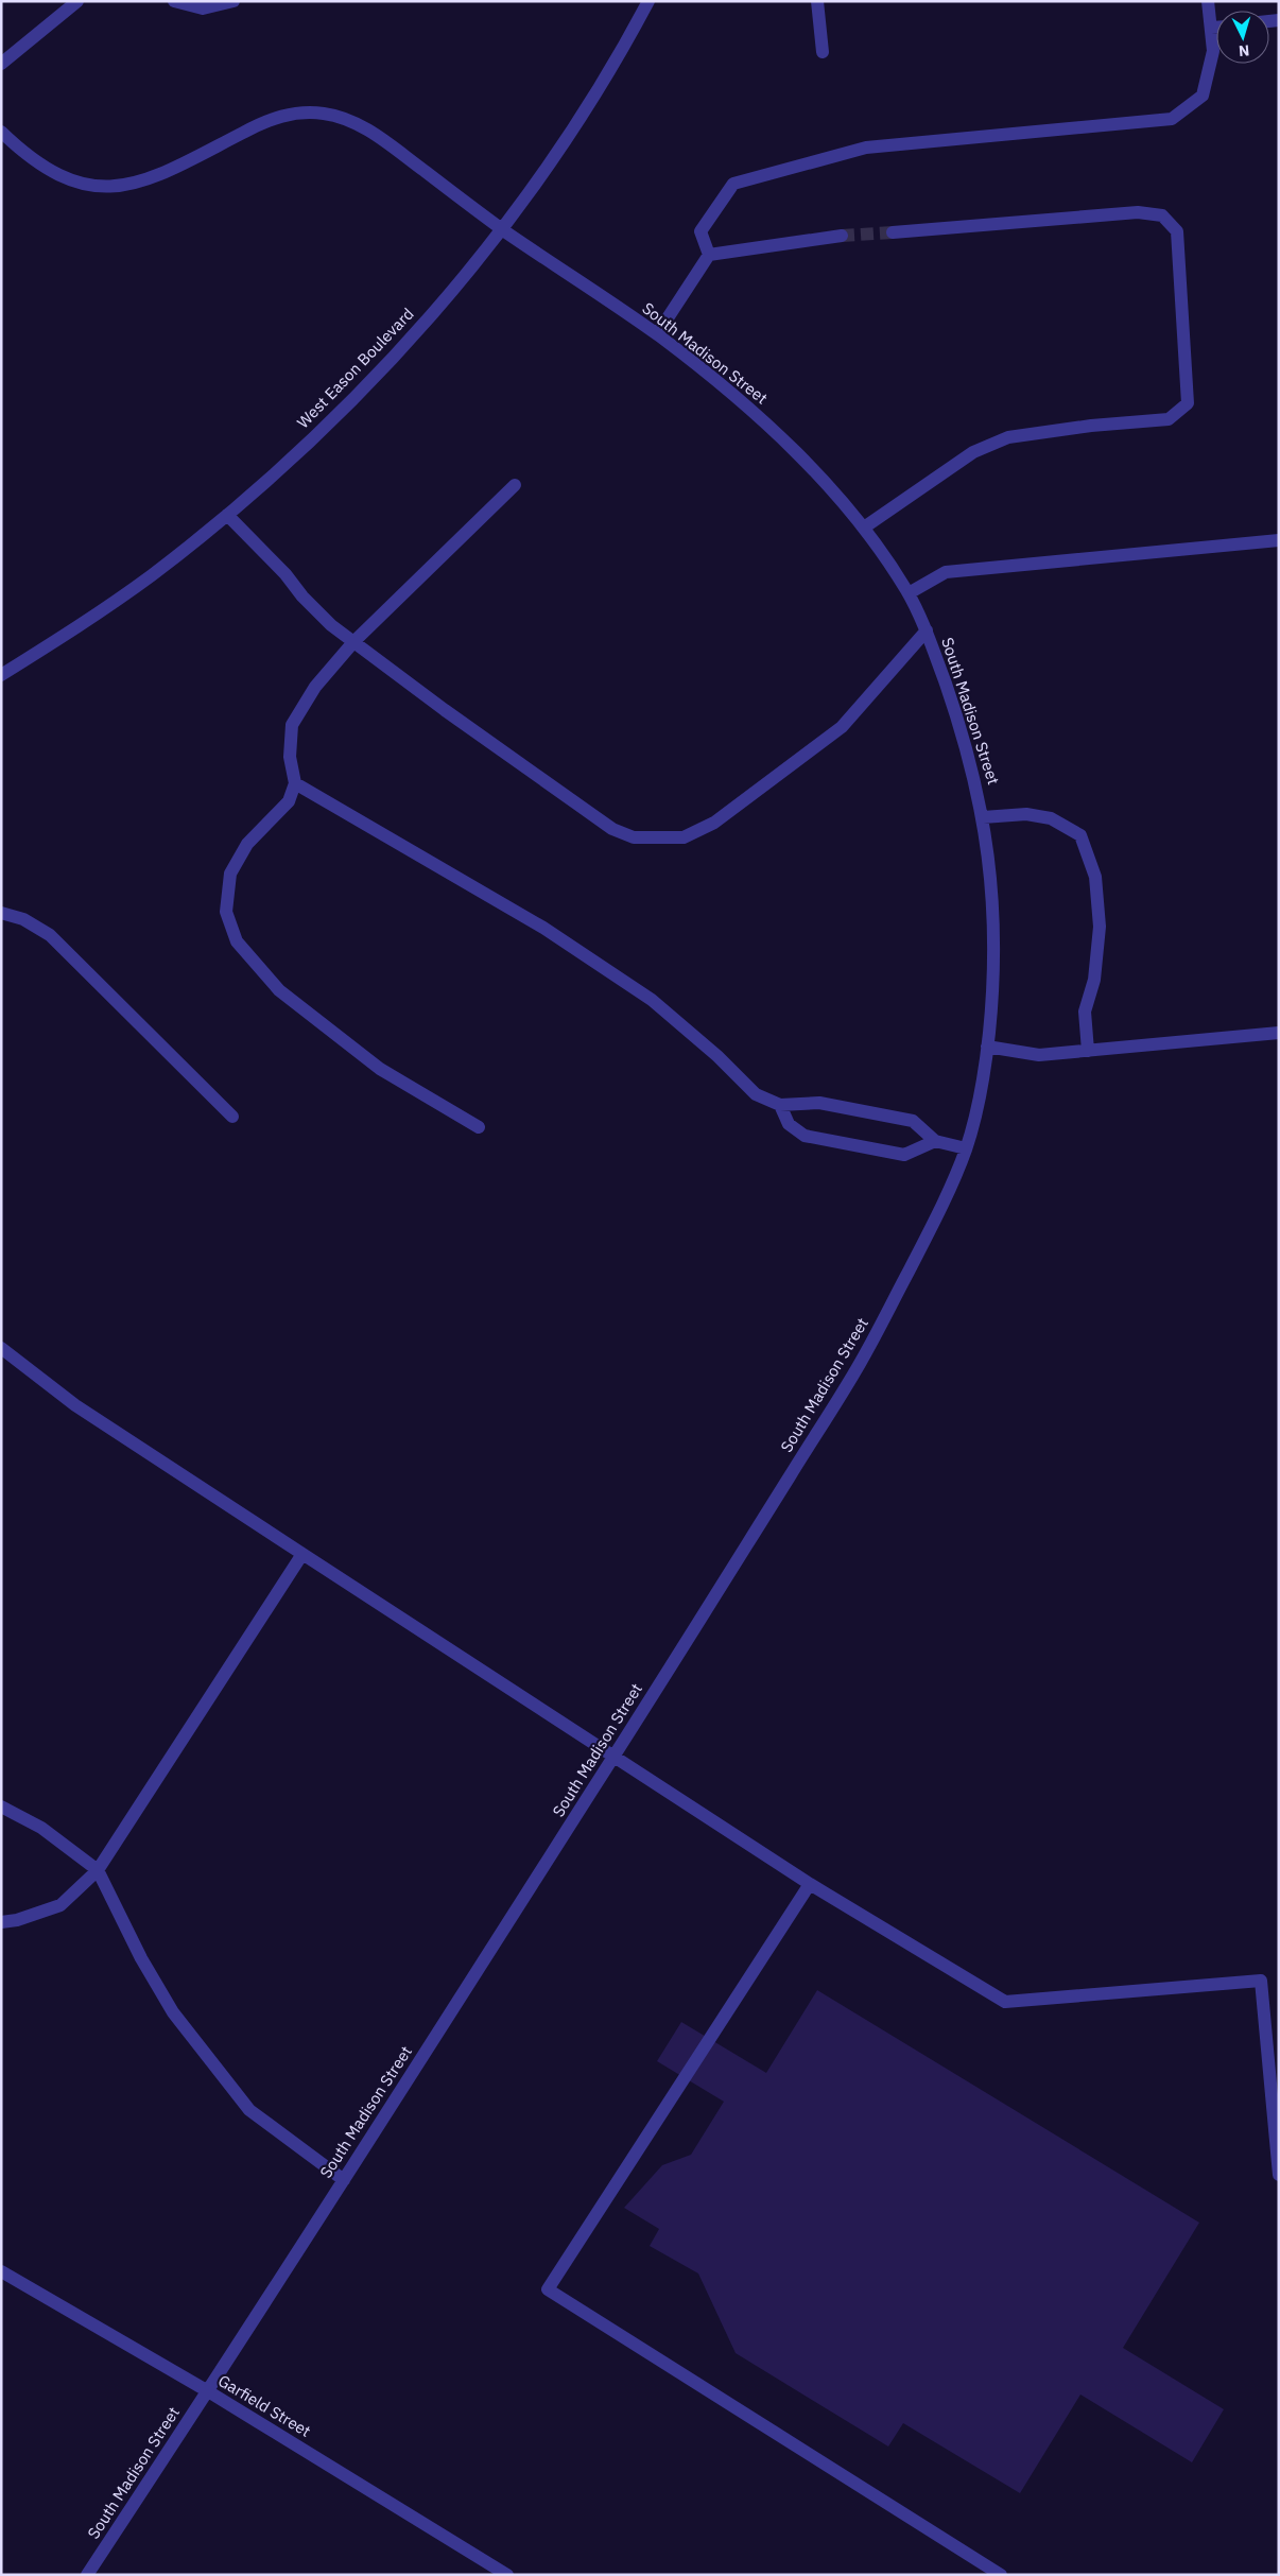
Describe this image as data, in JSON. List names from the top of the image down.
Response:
{
  "streets": {
    "street": ["South Madison Street", "West Eason Boulevard", "Garfield Street"]
  },
  "crossings": [
    ["South Madison Street", "West Eason Boulevard"],
    ["South Madison Street", "Garfield Street"]
  ],
  "north": "bottom"
}
